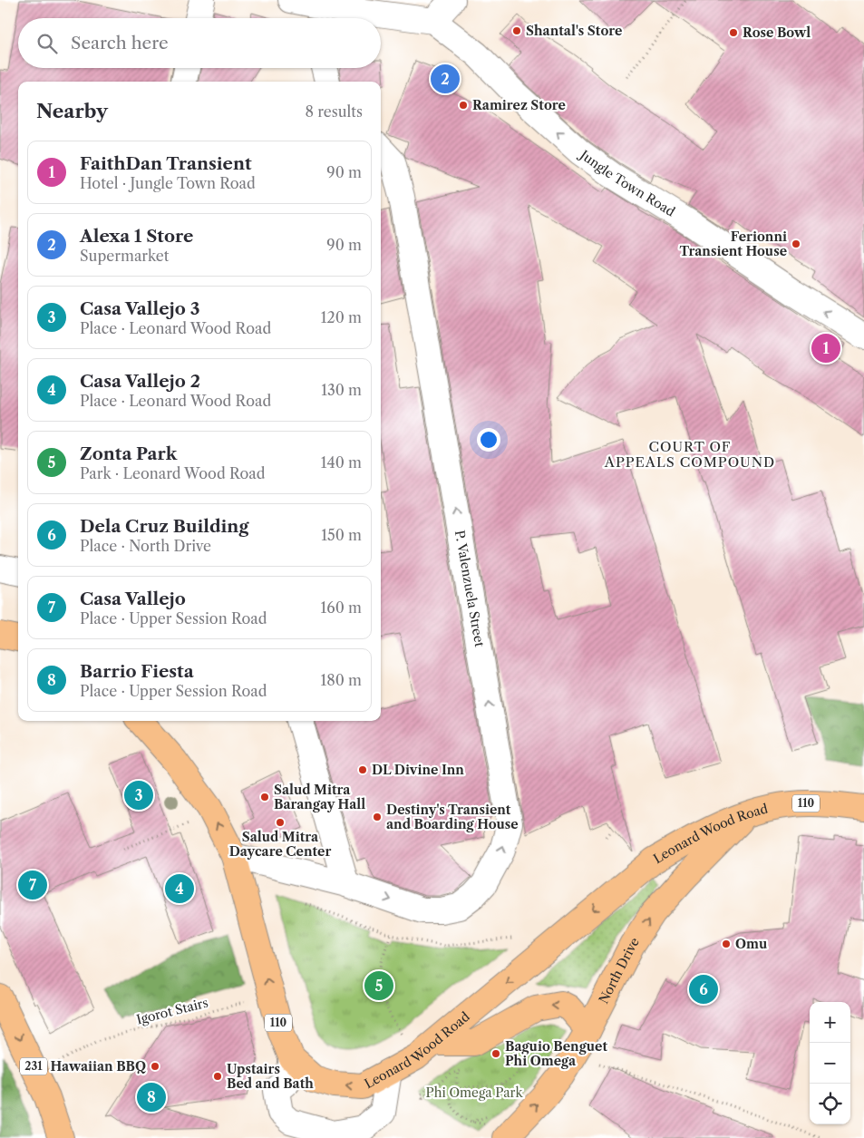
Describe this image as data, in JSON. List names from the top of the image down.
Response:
{
  "streets": {
    "main road": [
      "110",
      "Leonard Wood Road",
      "North Drive",
      "231"
    ],
    "street": ["Jungle Town Road", "P. Valenzuela Street"],
    "path": ["Igorot Stairs"]
  },
  "crossings": [
    ["P. Valenzuela Street", "Leonard Wood Road"],
    ["Leonard Wood Road", "North Drive"]
  ],
  "one_way": ["Jungle Town Road", "P. Valenzuela Street", "North Drive"],
  "districts": ["COURT OF APPEALS COMPOUND"],
  "parks": ["Phi Omega Park"],
  "places": [
    "Shantal's Store",
    "Rose Bowl",
    "Ramirez Store",
    "Ferionni Transient House",
    "DL Divine Inn",
    "Salud Mitra Barangay Hall",
    "Destiny's Transient and Boarding House",
    "Salud Mitra Daycare Center",
    "Omu",
    "Baguio Benguet Phi Omega",
    "Hawaiian BBQ",
    "Upstairs Bed and Bath"
  ],
  "page": {
    "search": "Search here",
    "pins": [
      "2",
      "1",
      "3",
      "7",
      "4",
      "5",
      "6",
      "8"
    ],
    "heading": ["Nearby", "8 results"],
    "list": [
      {
        "mark": "1",
        "name": "FaithDan Transient",
        "note": "Hotel · Jungle Town Road",
        "value": "90 m"
      },
      {
        "mark": "2",
        "name": "Alexa 1 Store",
        "note": "Supermarket",
        "value": "90 m"
      },
      {
        "mark": "3",
        "name": "Casa Vallejo 3",
        "note": "Place · Leonard Wood Road",
        "value": "120 m"
      },
      {
        "mark": "4",
        "name": "Casa Vallejo 2",
        "note": "Place · Leonard Wood Road",
        "value": "130 m"
      },
      {
        "mark": "5",
        "name": "Zonta Park",
        "note": "Park · Leonard Wood Road",
        "value": "140 m"
      },
      {
        "mark": "6",
        "name": "Dela Cruz Building",
        "note": "Place · North Drive",
        "value": "150 m"
      },
      {
        "mark": "7",
        "name": "Casa Vallejo",
        "note": "Place · Upper Session Road",
        "value": "160 m"
      },
      {
        "mark": "8",
        "name": "Barrio Fiesta",
        "note": "Place · Upper Session Road",
        "value": "180 m"
      }
    ],
    "map_buttons": ["+", "−"]
  }
}
